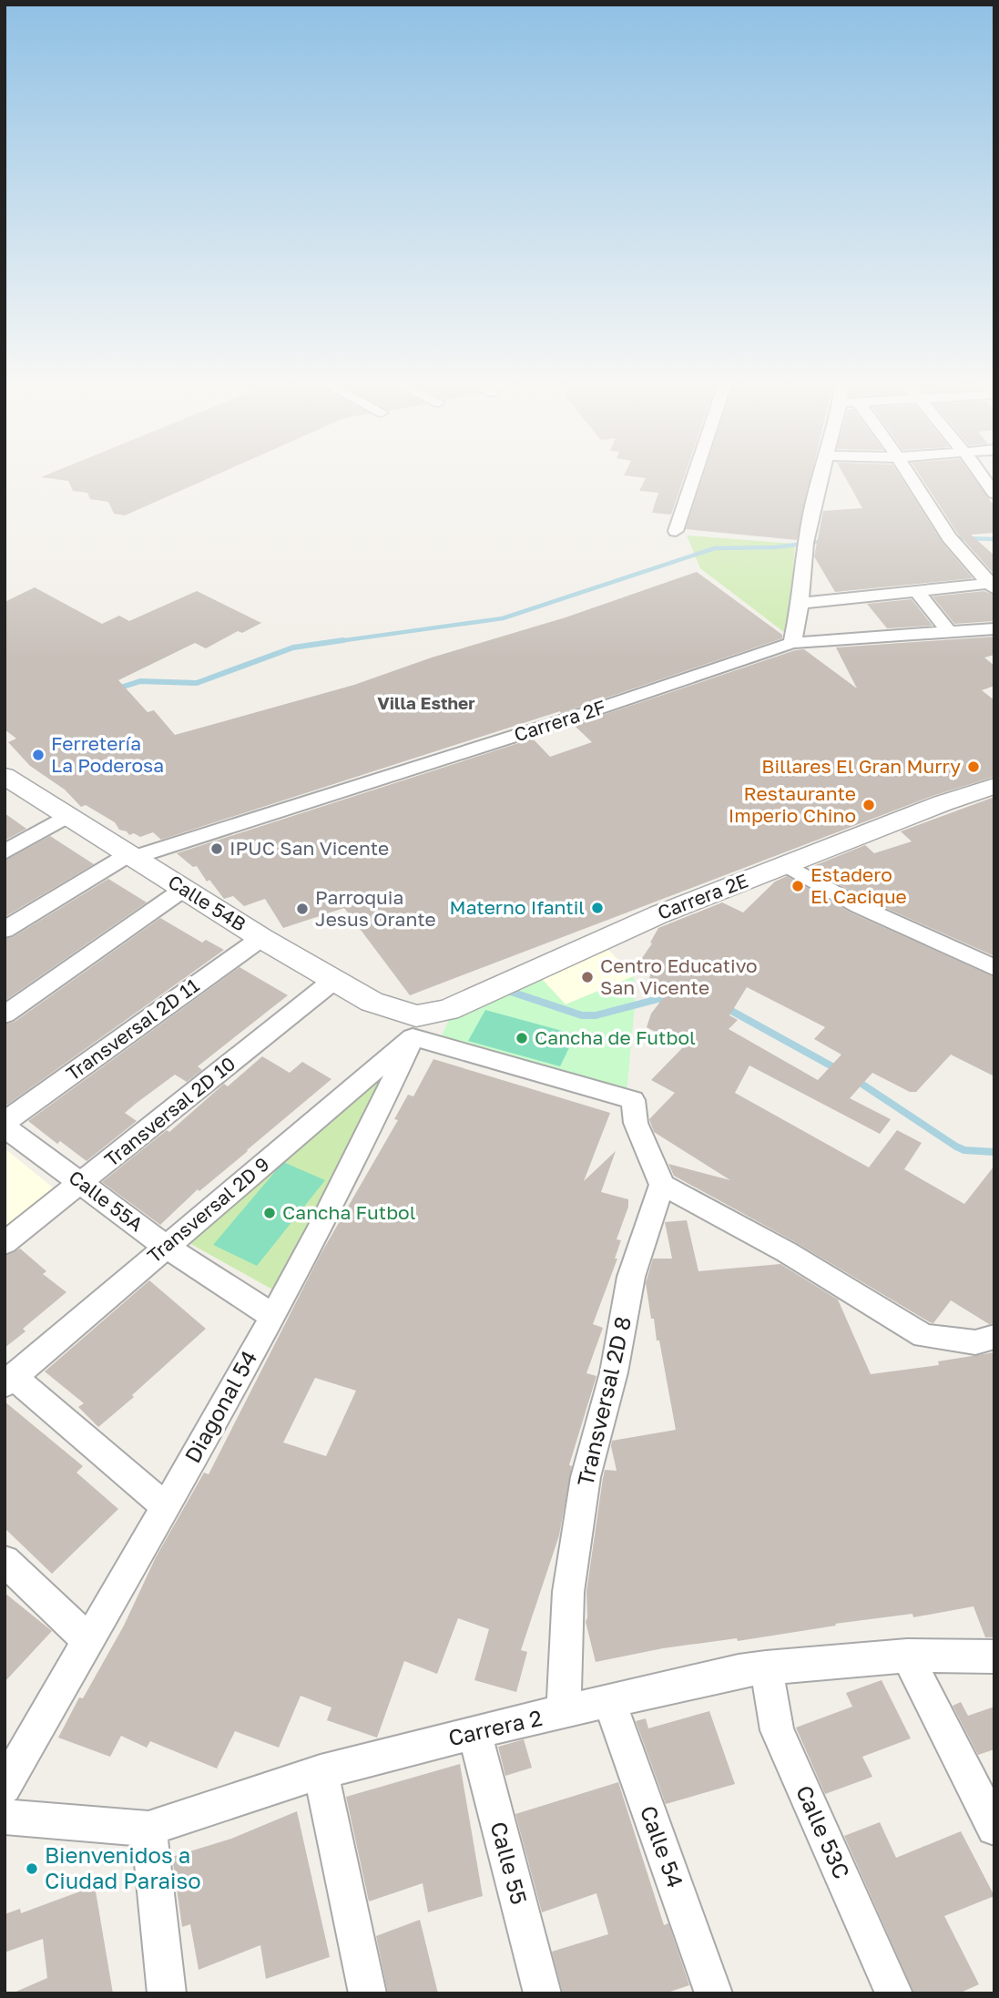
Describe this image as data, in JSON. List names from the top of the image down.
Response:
{
  "streets": {
    "street": [
      "Carrera 2F",
      "Carrera 2E",
      "Calle 54B",
      "Transversal 2D 11",
      "Transversal 2D 10",
      "Calle 55A",
      "Transversal 2D 9",
      "Transversal 2D 8",
      "Diagonal 54",
      "Carrera 2",
      "Calle 53C",
      "Calle 54",
      "Calle 55"
    ]
  },
  "crossings": [
    ["Carrera 2F", "Calle 54B"],
    ["Carrera 2E", "Calle 54B"],
    ["Carrera 2E", "Transversal 2D 9"],
    ["Carrera 2E", "Diagonal 54"],
    ["Calle 54B", "Transversal 2D 11"],
    ["Calle 54B", "Transversal 2D 10"],
    ["Calle 54B", "Transversal 2D 9"],
    ["Calle 54B", "Diagonal 54"],
    ["Transversal 2D 11", "Calle 55A"],
    ["Transversal 2D 10", "Calle 55A"],
    ["Calle 55A", "Transversal 2D 9"],
    ["Calle 55A", "Diagonal 54"],
    ["Transversal 2D 9", "Diagonal 54"],
    ["Transversal 2D 8", "Carrera 2"],
    ["Carrera 2", "Calle 53C"],
    ["Carrera 2", "Calle 54"],
    ["Carrera 2", "Calle 55"]
  ],
  "districts": ["Villa Esther"],
  "places": [
    "Ferretería La Poderosa",
    "Billares El Gran Murry",
    "Restaurante Imperio Chino",
    "IPUC San Vicente",
    "Estadero El Cacique",
    "Materno Ifantil",
    "Parroquia Jesus Orante",
    "Centro Educativo San Vicente",
    "Cancha de Futbol",
    "Cancha Futbol",
    "Bienvenidos a Ciudad Paraiso"
  ]
}
